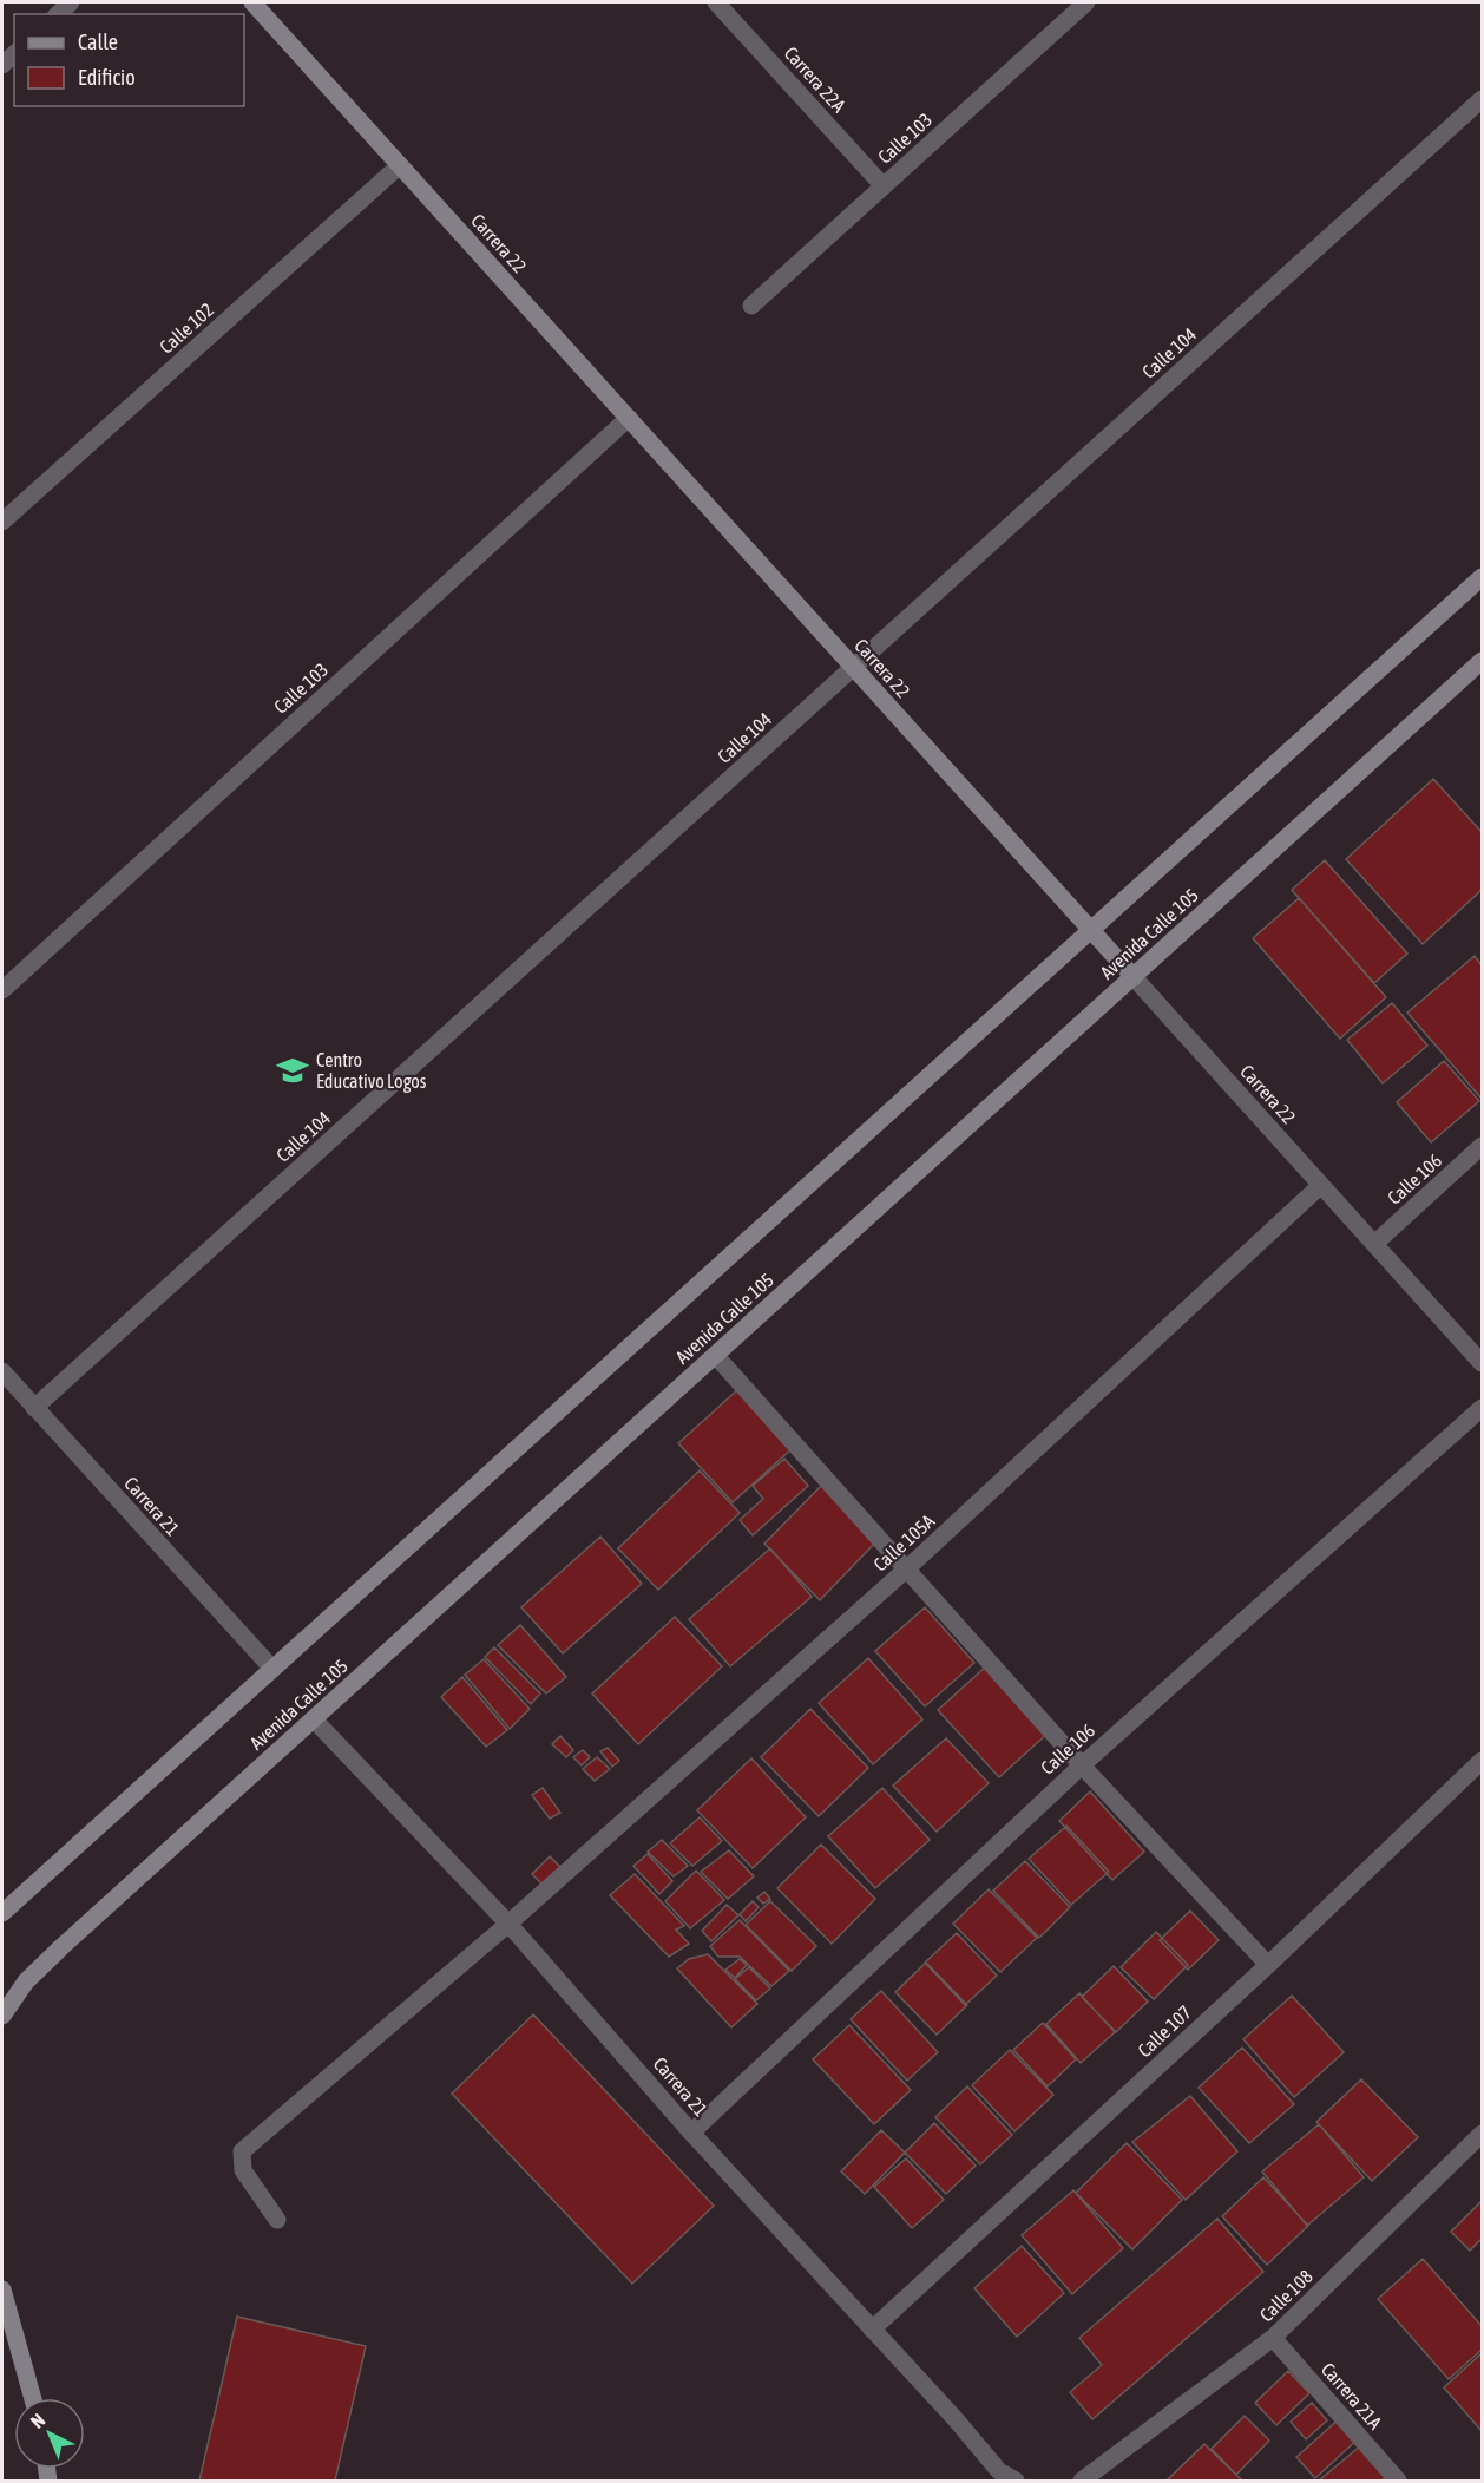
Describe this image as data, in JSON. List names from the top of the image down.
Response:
{
  "streets": {
    "main road": ["Carrera 22", "Avenida Calle 105"],
    "street": [
      "Carrera 22A",
      "Calle 103",
      "Calle 102",
      "Calle 104",
      "Calle 106",
      "Carrera 21",
      "Calle 105A",
      "Calle 107",
      "Calle 108",
      "Carrera 21A"
    ]
  },
  "crossings": [
    ["Carrera 22A", "Calle 103"],
    ["Calle 103", "Carrera 22"],
    ["Carrera 22", "Calle 102"],
    ["Carrera 22", "Calle 104"],
    ["Carrera 22", "Avenida Calle 105"],
    ["Carrera 22", "Calle 106"],
    ["Carrera 22", "Calle 105A"],
    ["Calle 104", "Carrera 21"],
    ["Avenida Calle 105", "Carrera 21"],
    ["Calle 106", "Carrera 21"],
    ["Carrera 21", "Calle 105A"],
    ["Carrera 21", "Calle 107"],
    ["Calle 108", "Carrera 21A"]
  ],
  "places": {
    "school or university": ["Centro Educativo Logos"]
  },
  "legend": ["Calle", "Edificio"],
  "north": "top left"
}
